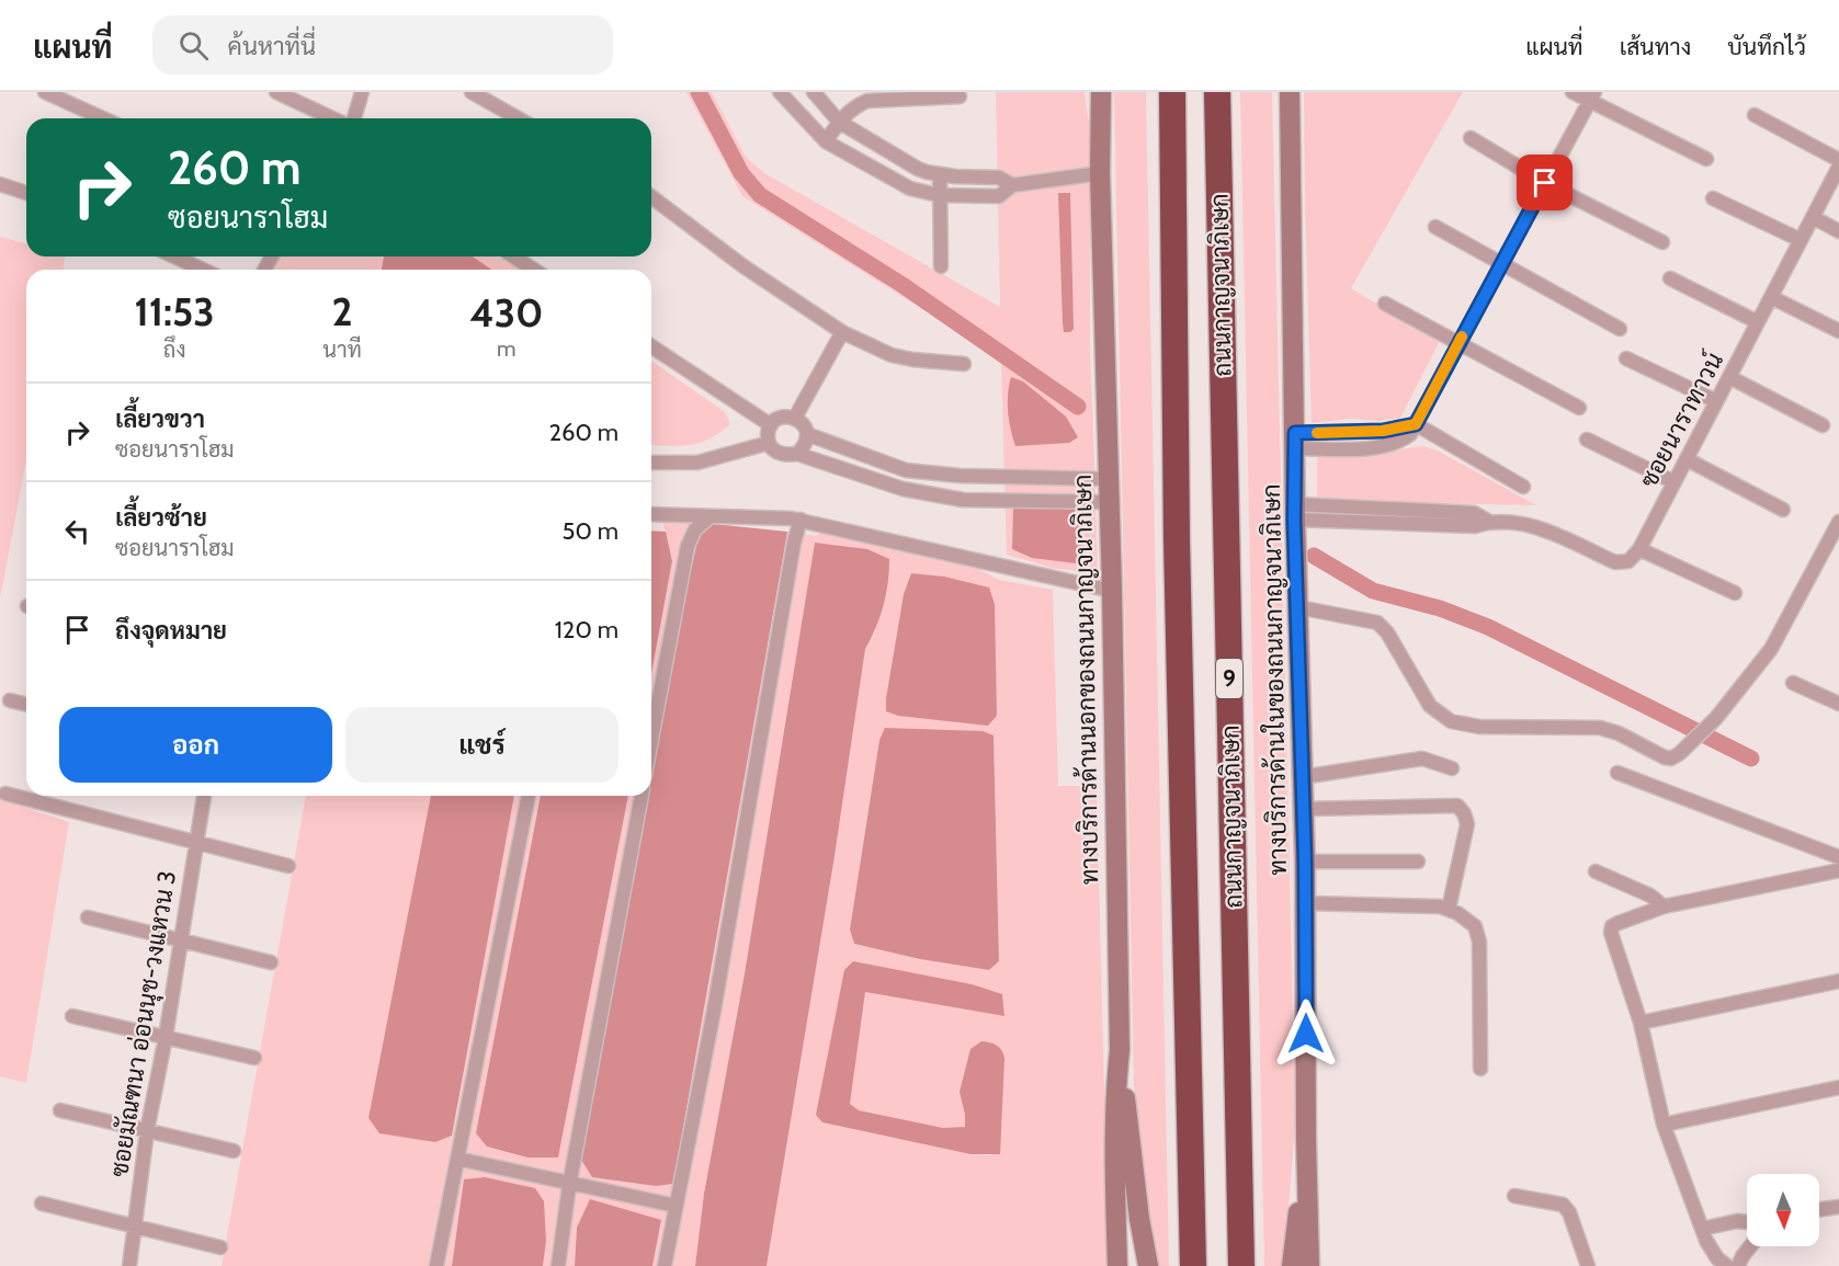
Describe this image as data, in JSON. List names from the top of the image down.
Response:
{
  "streets": {
    "highway": ["ถนนกาญจนาภิเษก", "9"],
    "main road": ["ทางบริการด้านนอกของถนนกาญจนาภิเษก", "ทางบริการด้านในของถนนกาญจนาภิเษก"],
    "street": ["ซอยนาราทาวน์", "ซอยมัณฑนา อ่อนนุช-วงแหวน 3"]
  },
  "north": "bottom",
  "page": {
    "header": "แผนที่",
    "search": "ค้นหาที่นี่",
    "nav": ["แผนที่", "เส้นทาง", "บันทึกไว้"],
    "turn": ["260 m", "ซอยนาราโฮม"],
    "eta": [
      "11:53",
      "ถึง",
      "2",
      "นาที",
      "430",
      "m"
    ],
    "list": [
      {
        "name": "เลี้ยวขวา",
        "note": "ซอยนาราโฮม",
        "value": "260 m"
      },
      {
        "name": "เลี้ยวซ้าย",
        "note": "ซอยนาราโฮม",
        "value": "50 m"
      },
      {
        "name": "ถึงจุดหมาย",
        "value": "120 m"
      }
    ],
    "buttons": ["ออก", "แชร์"]
  }
}
